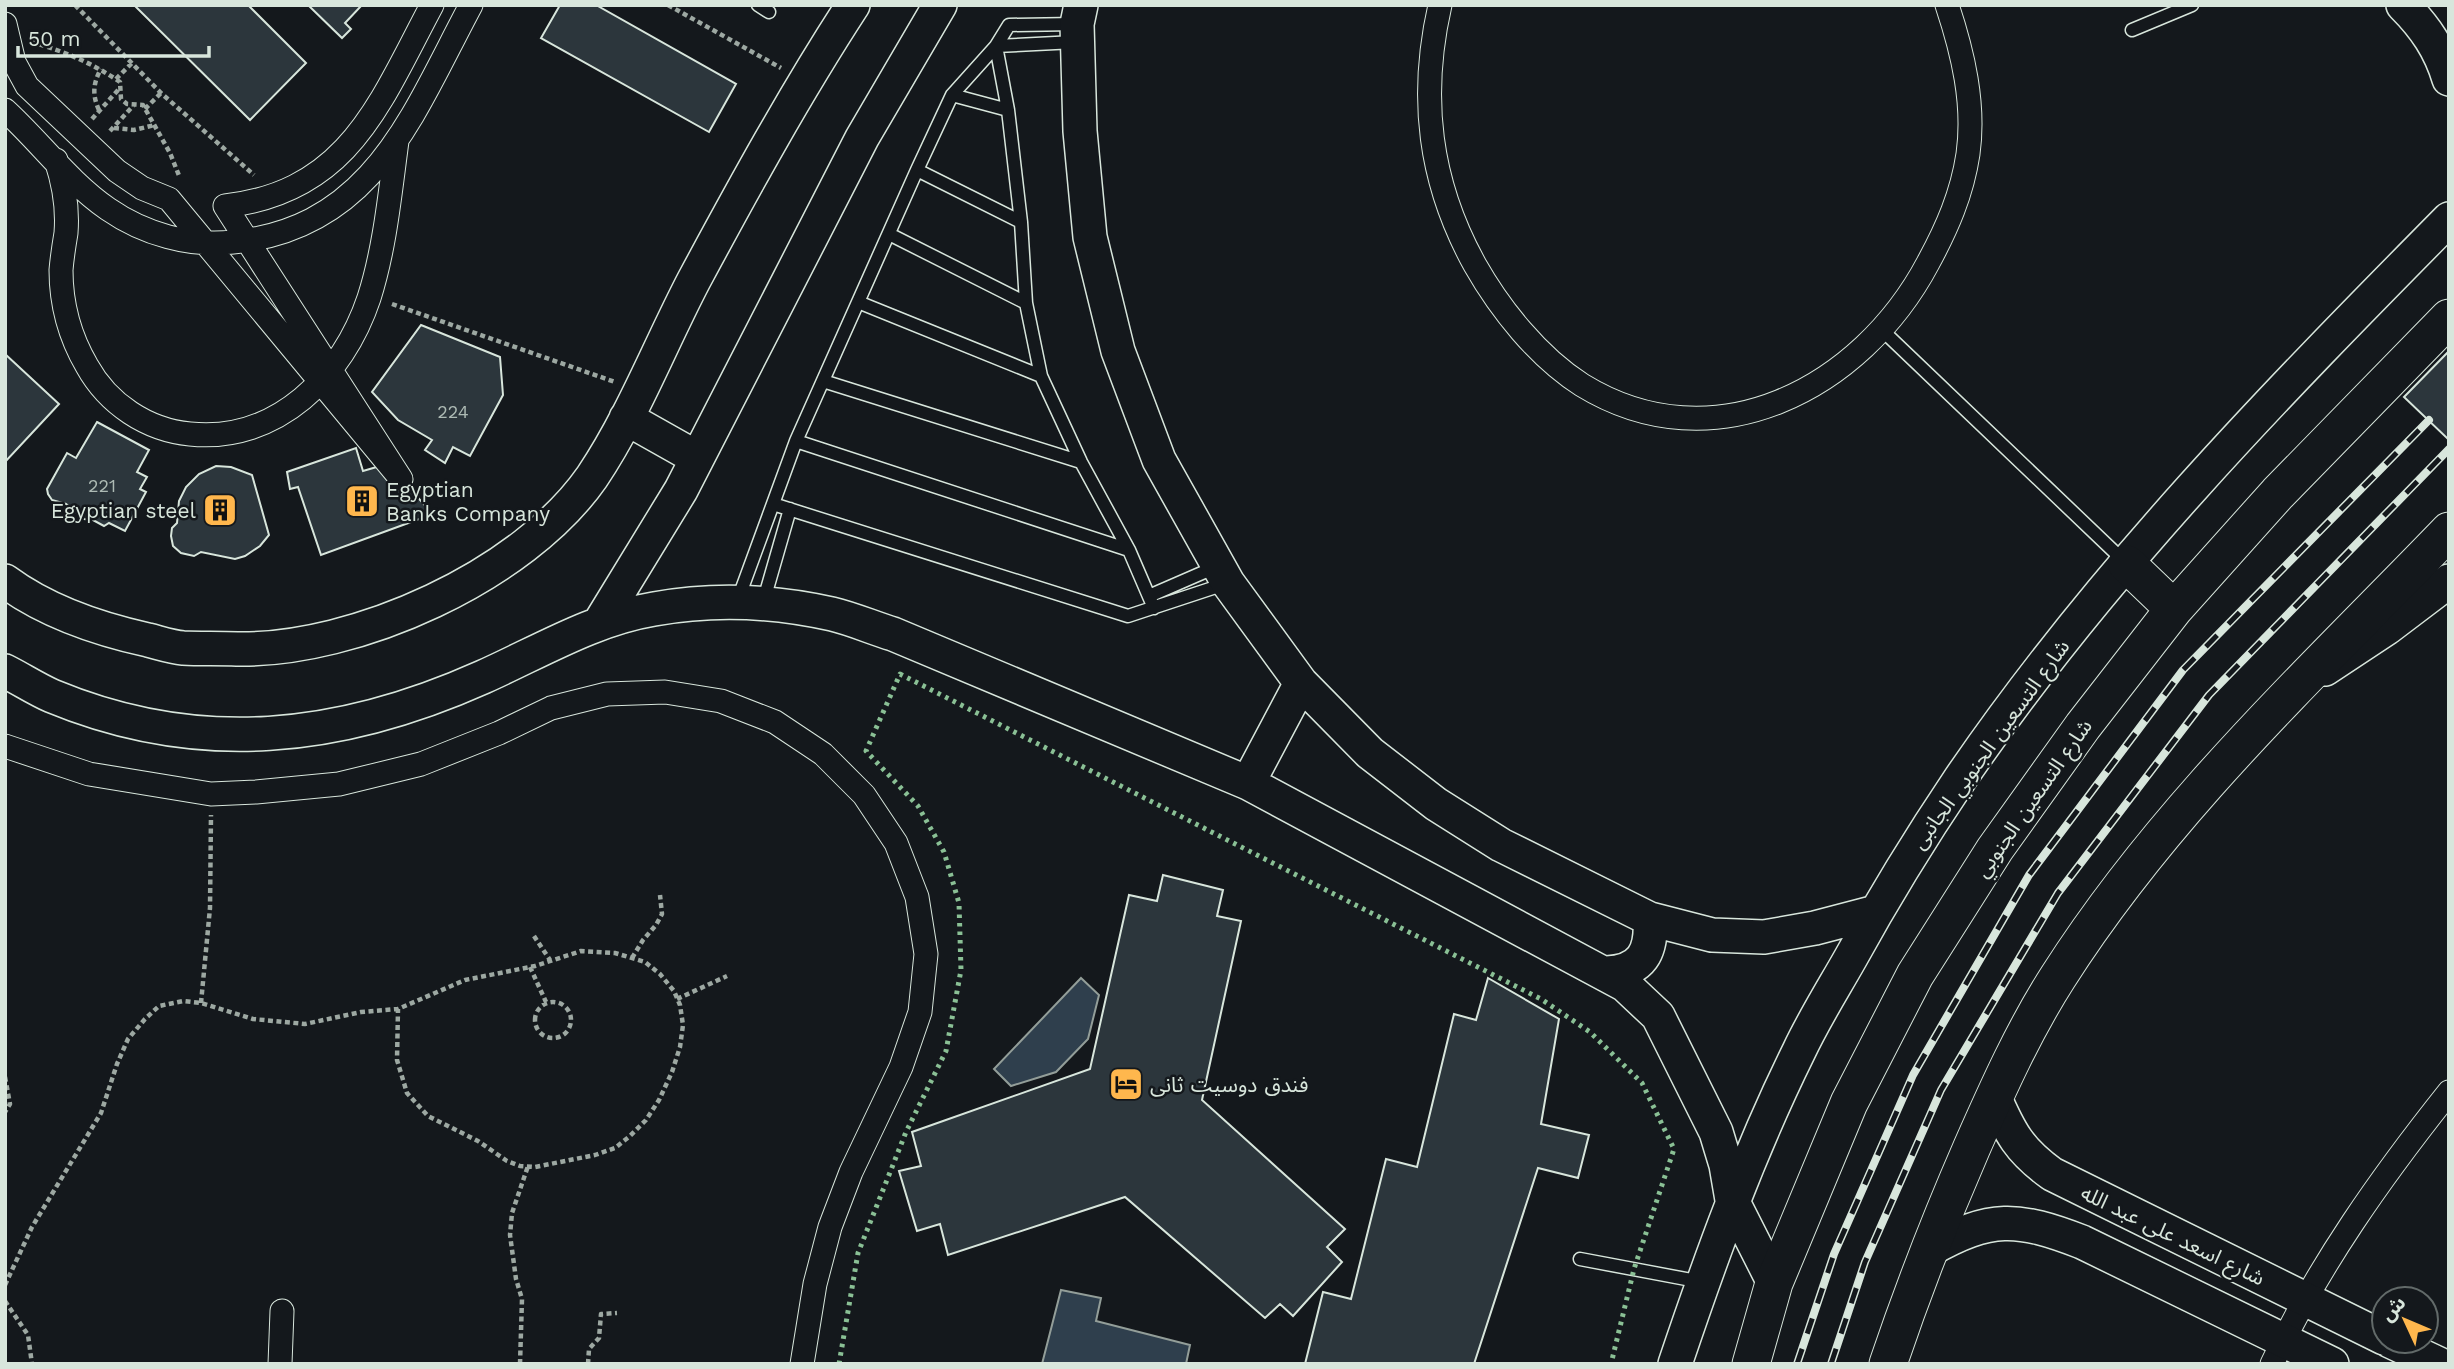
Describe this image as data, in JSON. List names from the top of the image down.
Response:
{
  "streets": {
    "main road": ["شارع التسعين الجنوبي"],
    "street": ["شارع التسعين الجنوبي الجانبى", "شارع اسعد على عبد الله"]
  },
  "places": {
    "building": ["Egyptian Banks Company", "Egyptian steel"],
    "hotel": ["فندق دوسيت ثانى"]
  },
  "house_numbers": ["224", "221"],
  "scale_bar": "50 m",
  "north": "top left"
}
